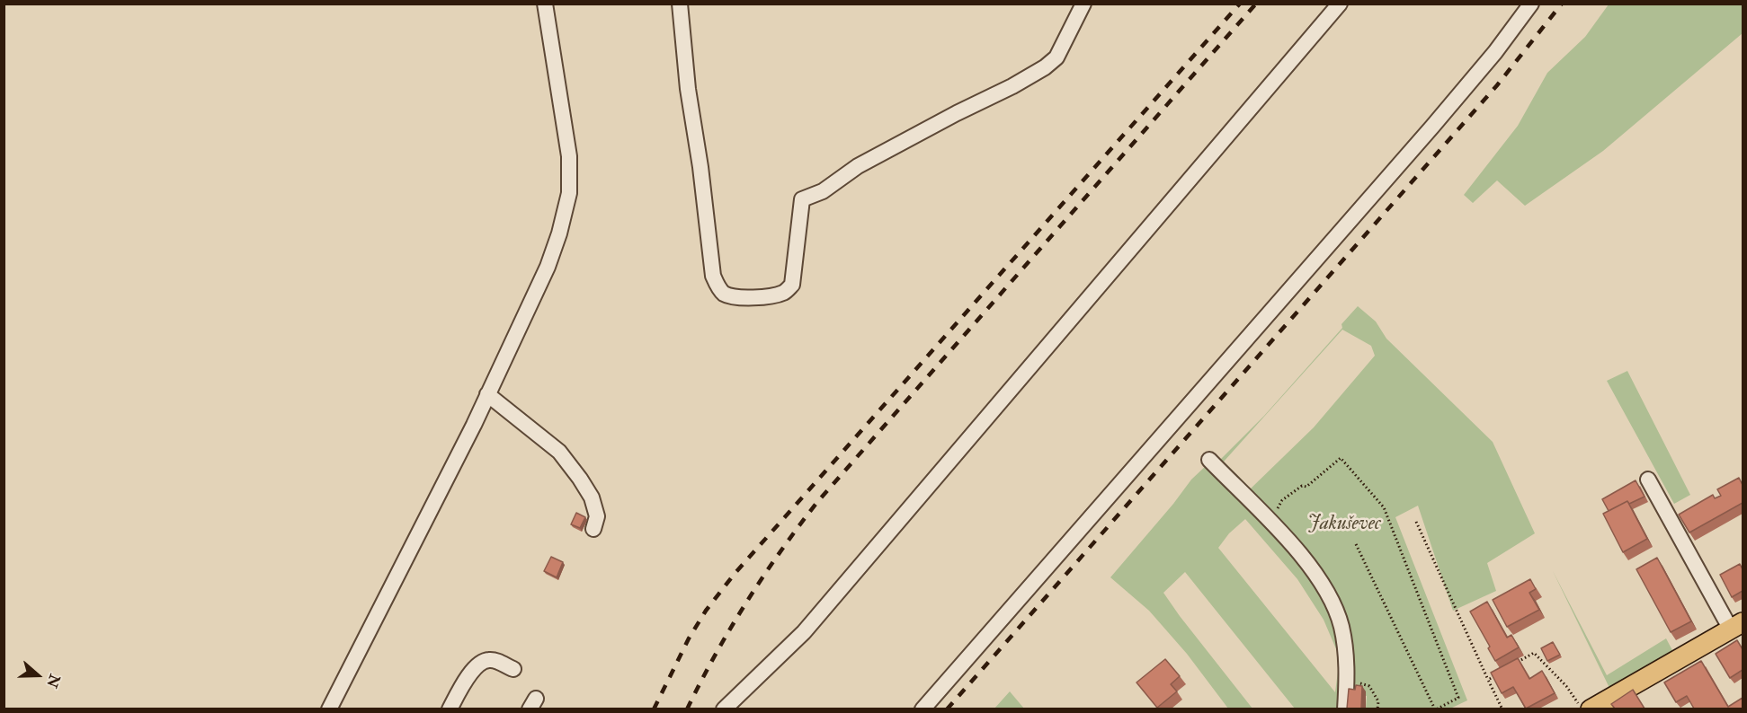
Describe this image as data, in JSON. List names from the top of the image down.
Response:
{
  "parks": ["Jakuševec"],
  "north": "right"
}
